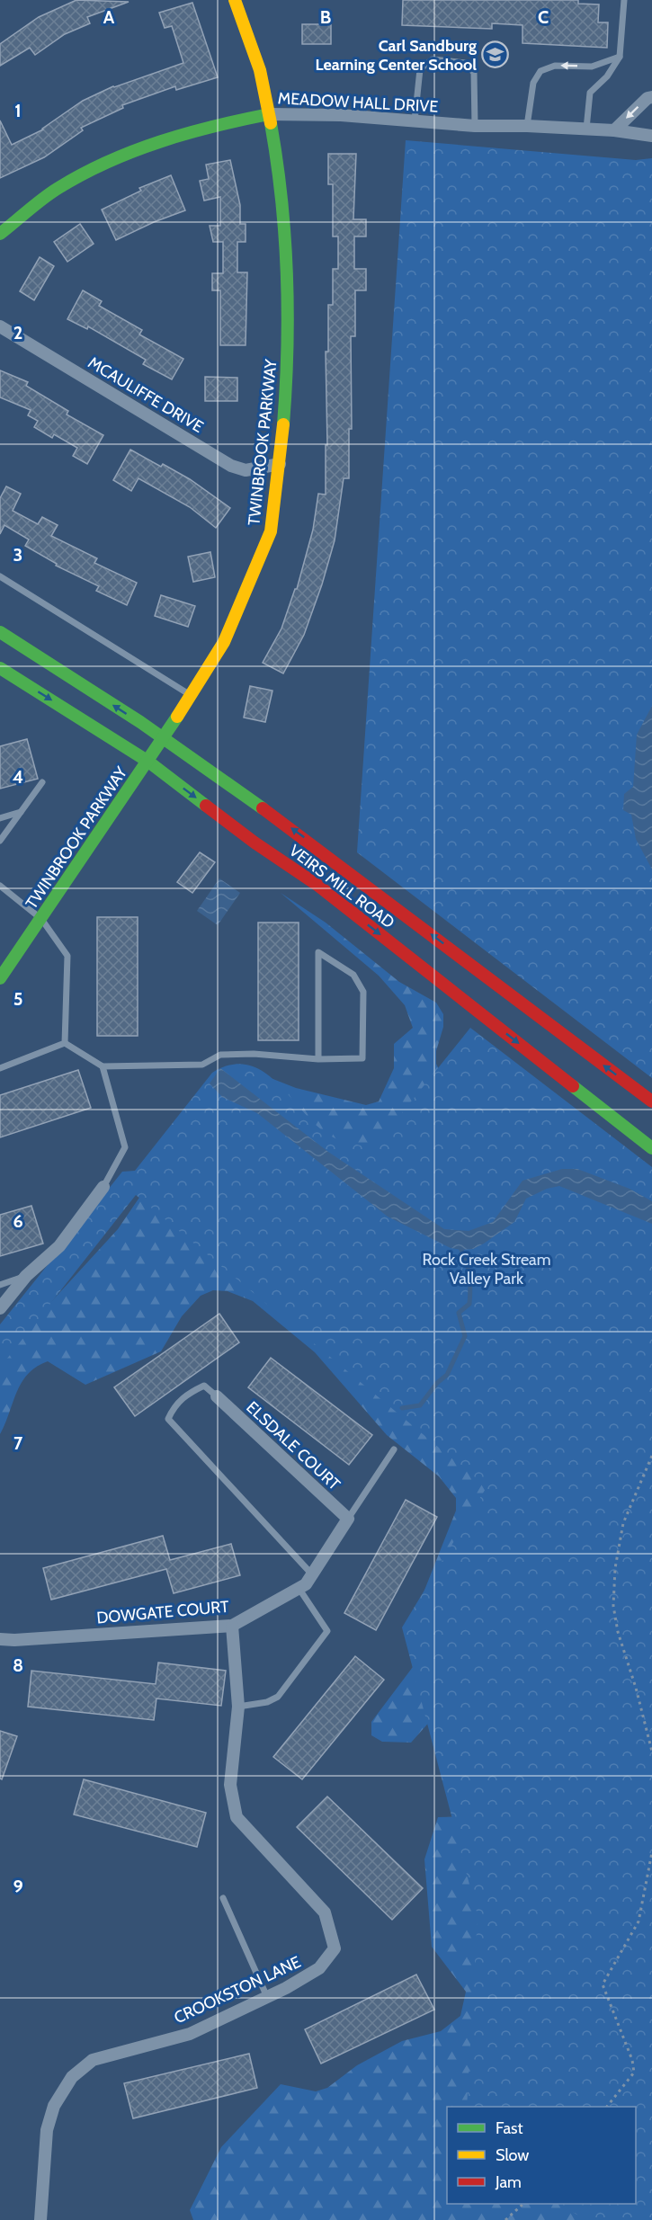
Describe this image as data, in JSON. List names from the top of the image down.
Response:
{
  "streets": {
    "main road": ["MEADOW HALL DRIVE", "TWINBROOK PARKWAY", "VEIRS MILL ROAD"],
    "street": [
      "MCAULIFFE DRIVE",
      "ELSDALE COURT",
      "DOWGATE COURT",
      "CROOKSTON LANE"
    ]
  },
  "crossings": [
    ["MEADOW HALL DRIVE", "TWINBROOK PARKWAY"],
    ["MCAULIFFE DRIVE", "TWINBROOK PARKWAY"],
    ["TWINBROOK PARKWAY", "VEIRS MILL ROAD"],
    ["ELSDALE COURT", "DOWGATE COURT"],
    ["DOWGATE COURT", "CROOKSTON LANE"]
  ],
  "parks": ["Rock Creek Stream Valley Park"],
  "places": {
    "school or university": ["Carl Sandburg Learning Center School"]
  },
  "legend": ["Fast", "Slow", "Jam"],
  "grid": {
    "columns": ["A", "B", "C"],
    "rows": [
      "1",
      "2",
      "3",
      "4",
      "5",
      "6",
      "7",
      "8",
      "9"
    ]
  }
}
